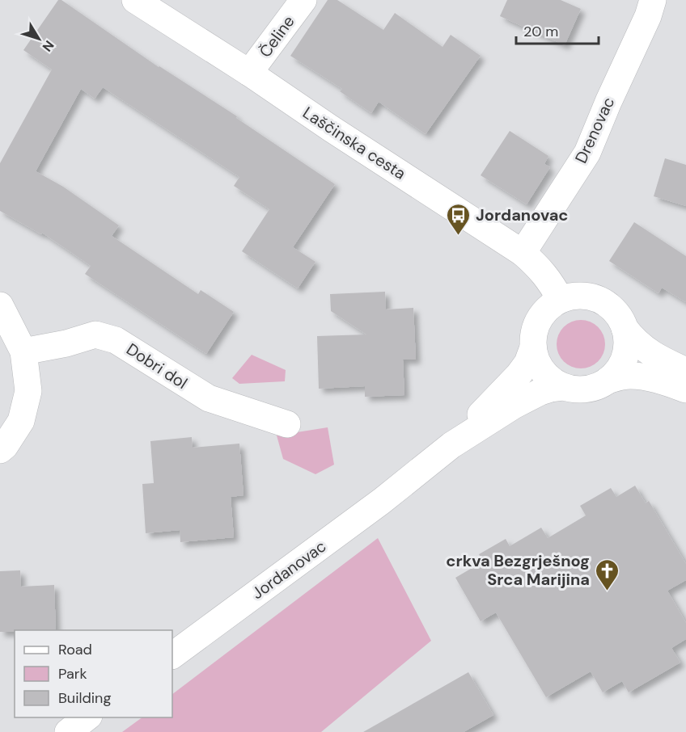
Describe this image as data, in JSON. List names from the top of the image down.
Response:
{
  "streets": {
    "main road": [
      "Čeline",
      "Drenovac",
      "Laščinska cesta",
      "Dobri dol",
      "Jordanovac"
    ]
  },
  "crossings": [
    ["Čeline", "Laščinska cesta"],
    ["Drenovac", "Laščinska cesta"],
    ["Laščinska cesta", "Jordanovac"]
  ],
  "places": {
    "bus stop": ["Jordanovac"],
    "church": ["crkva Bezgrješnog Srca Marijina"]
  },
  "legend": ["Road", "Park", "Building"],
  "scale_bar": "20 m",
  "north": "bottom right"
}
